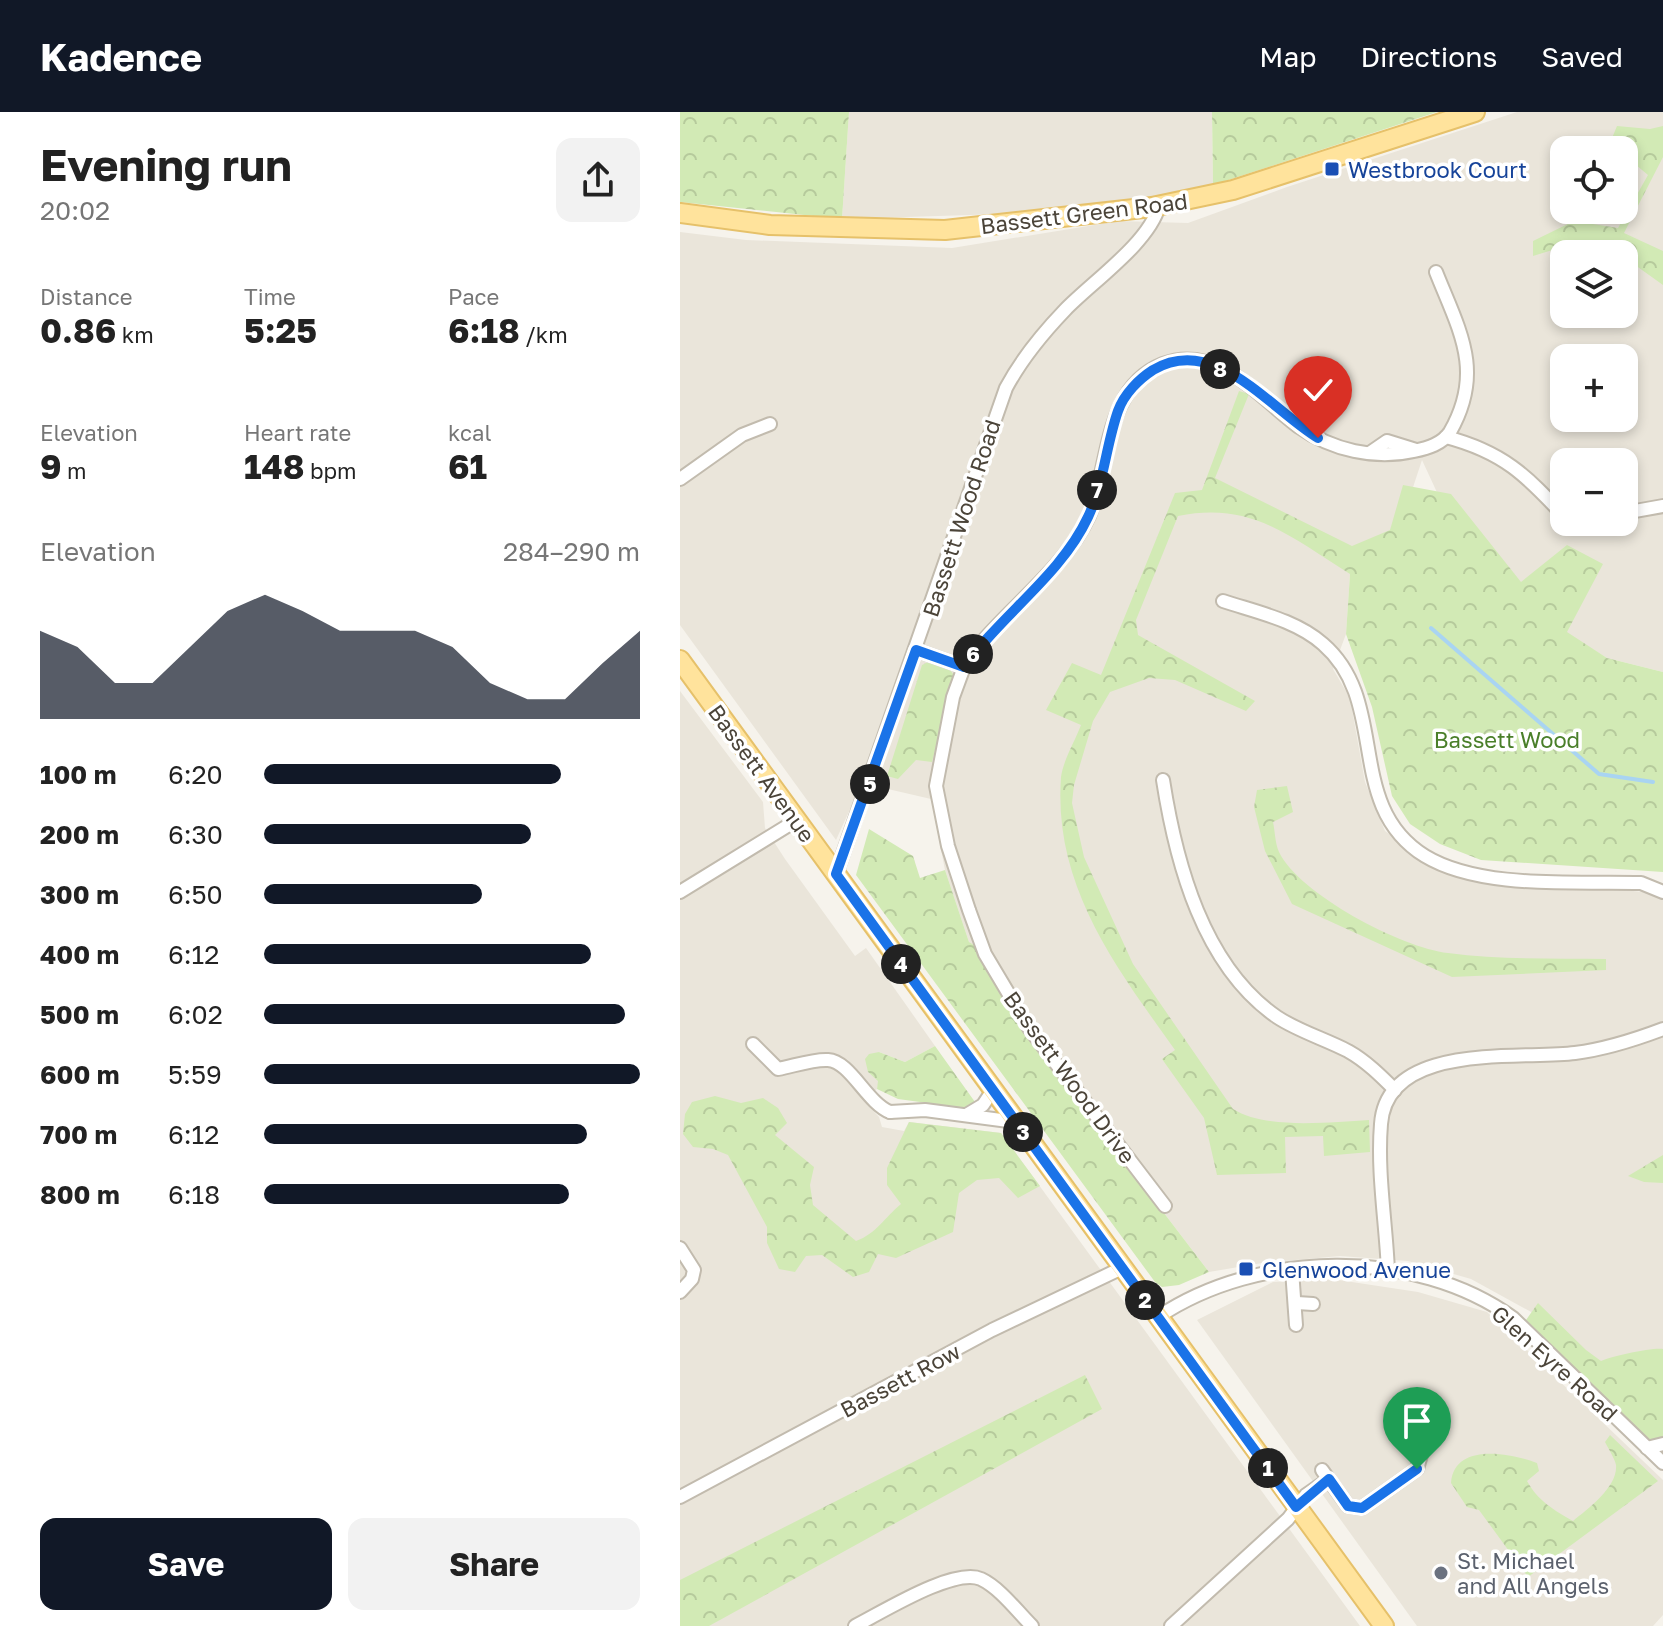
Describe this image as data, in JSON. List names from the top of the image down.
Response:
{
  "streets": {
    "main road": ["Bassett Green Road", "Bassett Avenue"],
    "street": [
      "Bassett Wood Road",
      "Bassett Wood Drive",
      "Glen Eyre Road",
      "Bassett Row"
    ]
  },
  "crossings": [
    ["Bassett Green Road", "Bassett Wood Road"],
    ["Bassett Wood Road", "Bassett Avenue"],
    ["Bassett Avenue", "Glen Eyre Road"],
    ["Bassett Avenue", "Bassett Row"]
  ],
  "parks": ["Bassett Wood"],
  "places": {
    "transit": ["Westbrook Court", "Glenwood Avenue"],
    "other": ["St. Michael and All Angels"]
  },
  "page": {
    "header": "Kadence",
    "nav": ["Map", "Directions", "Saved"],
    "heading": ["Evening run", "20:02"],
    "map_buttons": ["+", "−"],
    "stats": [
      ["Distance", "0.86 km"],
      ["Time", "5:25"],
      ["Pace", "6:18 /km"],
      ["Elevation", "9 m"],
      ["Heart rate", "148 bpm"],
      ["kcal", "61"]
    ],
    "pins": [
      "8",
      "7",
      "6",
      "5",
      "4",
      "3",
      "2",
      "1"
    ],
    "chart": ["Elevation", "284–290 m"],
    "list": [
      {
        "name": "100 m",
        "note": "6:20"
      },
      {
        "name": "200 m",
        "note": "6:30"
      },
      {
        "name": "300 m",
        "note": "6:50"
      },
      {
        "name": "400 m",
        "note": "6:12"
      },
      {
        "name": "500 m",
        "note": "6:02"
      },
      {
        "name": "600 m",
        "note": "5:59"
      },
      {
        "name": "700 m",
        "note": "6:12"
      },
      {
        "name": "800 m",
        "note": "6:18"
      }
    ],
    "buttons": ["Save", "Share"]
  }
}
